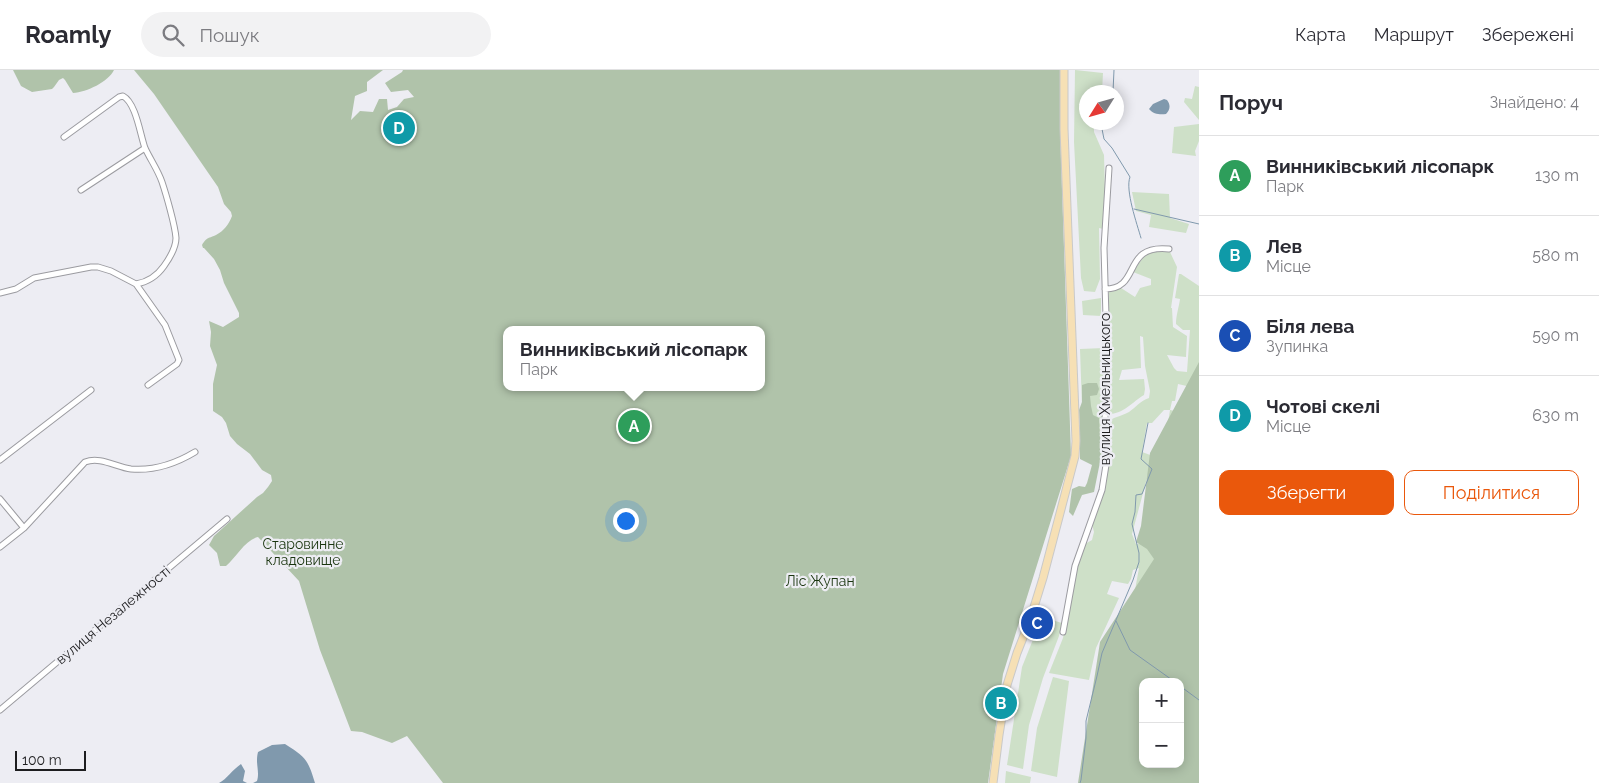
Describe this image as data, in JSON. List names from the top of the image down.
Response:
{
  "streets": {
    "street": ["вулиця Хмельницького", "вулиця Незалежності"]
  },
  "parks": ["Старовинне кладовище", "Ліс Жупан"],
  "scale_bar": "100 m",
  "north": "bottom left",
  "page": {
    "header": "Roamly",
    "search": "Пошук",
    "nav": ["Карта", "Маршрут", "Збережені"],
    "heading": ["Поруч", "Знайдено: 4"],
    "pins": [
      "D",
      "A",
      "C",
      "B"
    ],
    "list": [
      {
        "mark": "A",
        "name": "Винниківський лісопарк",
        "note": "Парк",
        "value": "130 m"
      },
      {
        "mark": "B",
        "name": "Лев",
        "note": "Місце",
        "value": "580 m"
      },
      {
        "mark": "C",
        "name": "Бiля лева",
        "note": "Зупинка",
        "value": "590 m"
      },
      {
        "mark": "D",
        "name": "Чотові скелі",
        "note": "Місце",
        "value": "630 m"
      }
    ],
    "popup": ["Винниківський лісопарк", "Парк"],
    "buttons": ["Зберегти", "Поділитися"],
    "map_buttons": ["+", "−"],
    "scale": "100 m"
  }
}
